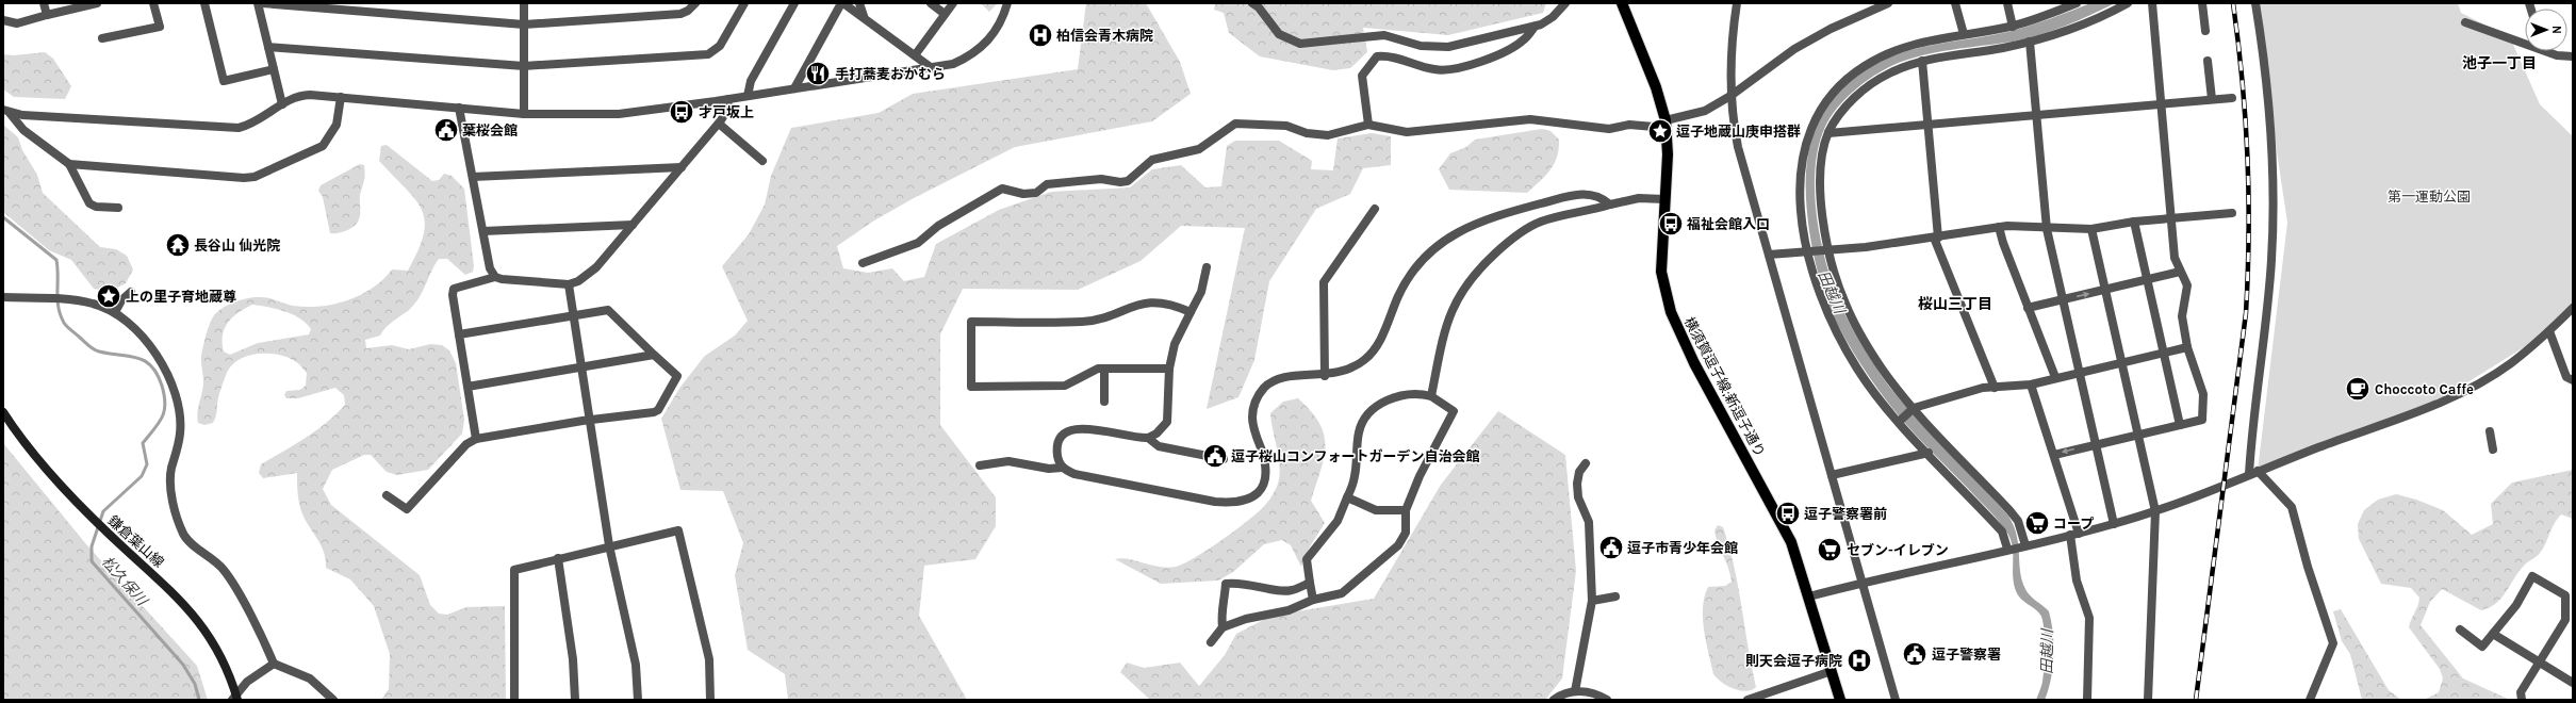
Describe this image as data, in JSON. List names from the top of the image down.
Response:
{
  "streets": {
    "main road": ["横須賀逗子線;新逗子通り", "鎌倉葉山線"]
  },
  "districts": ["池子一丁目", "桜山三丁目"],
  "water": ["田越川", "松久保川"],
  "parks": ["第一運動公園"],
  "places": {
    "hospital": ["柏信会青木病院", "則天会逗子病院"],
    "restaurant": ["手打蕎麦おかむら"],
    "bus stop": ["才戸坂上", "福祉会館入口", "逗子警察署前"],
    "public building": [
      "葉桜会館",
      "逗子桜山コンフォートガーデン自治会館",
      "逗子市青少年会館",
      "逗子警察署"
    ],
    "place": ["逗子地蔵山庚申搭群", "上の里子育地蔵尊"],
    "temple": ["長谷山 仙光院"],
    "cafe": ["Choccoto Caffe"],
    "supermarket": ["コープ", "セブン-イレブン"]
  },
  "north": "right"
}
